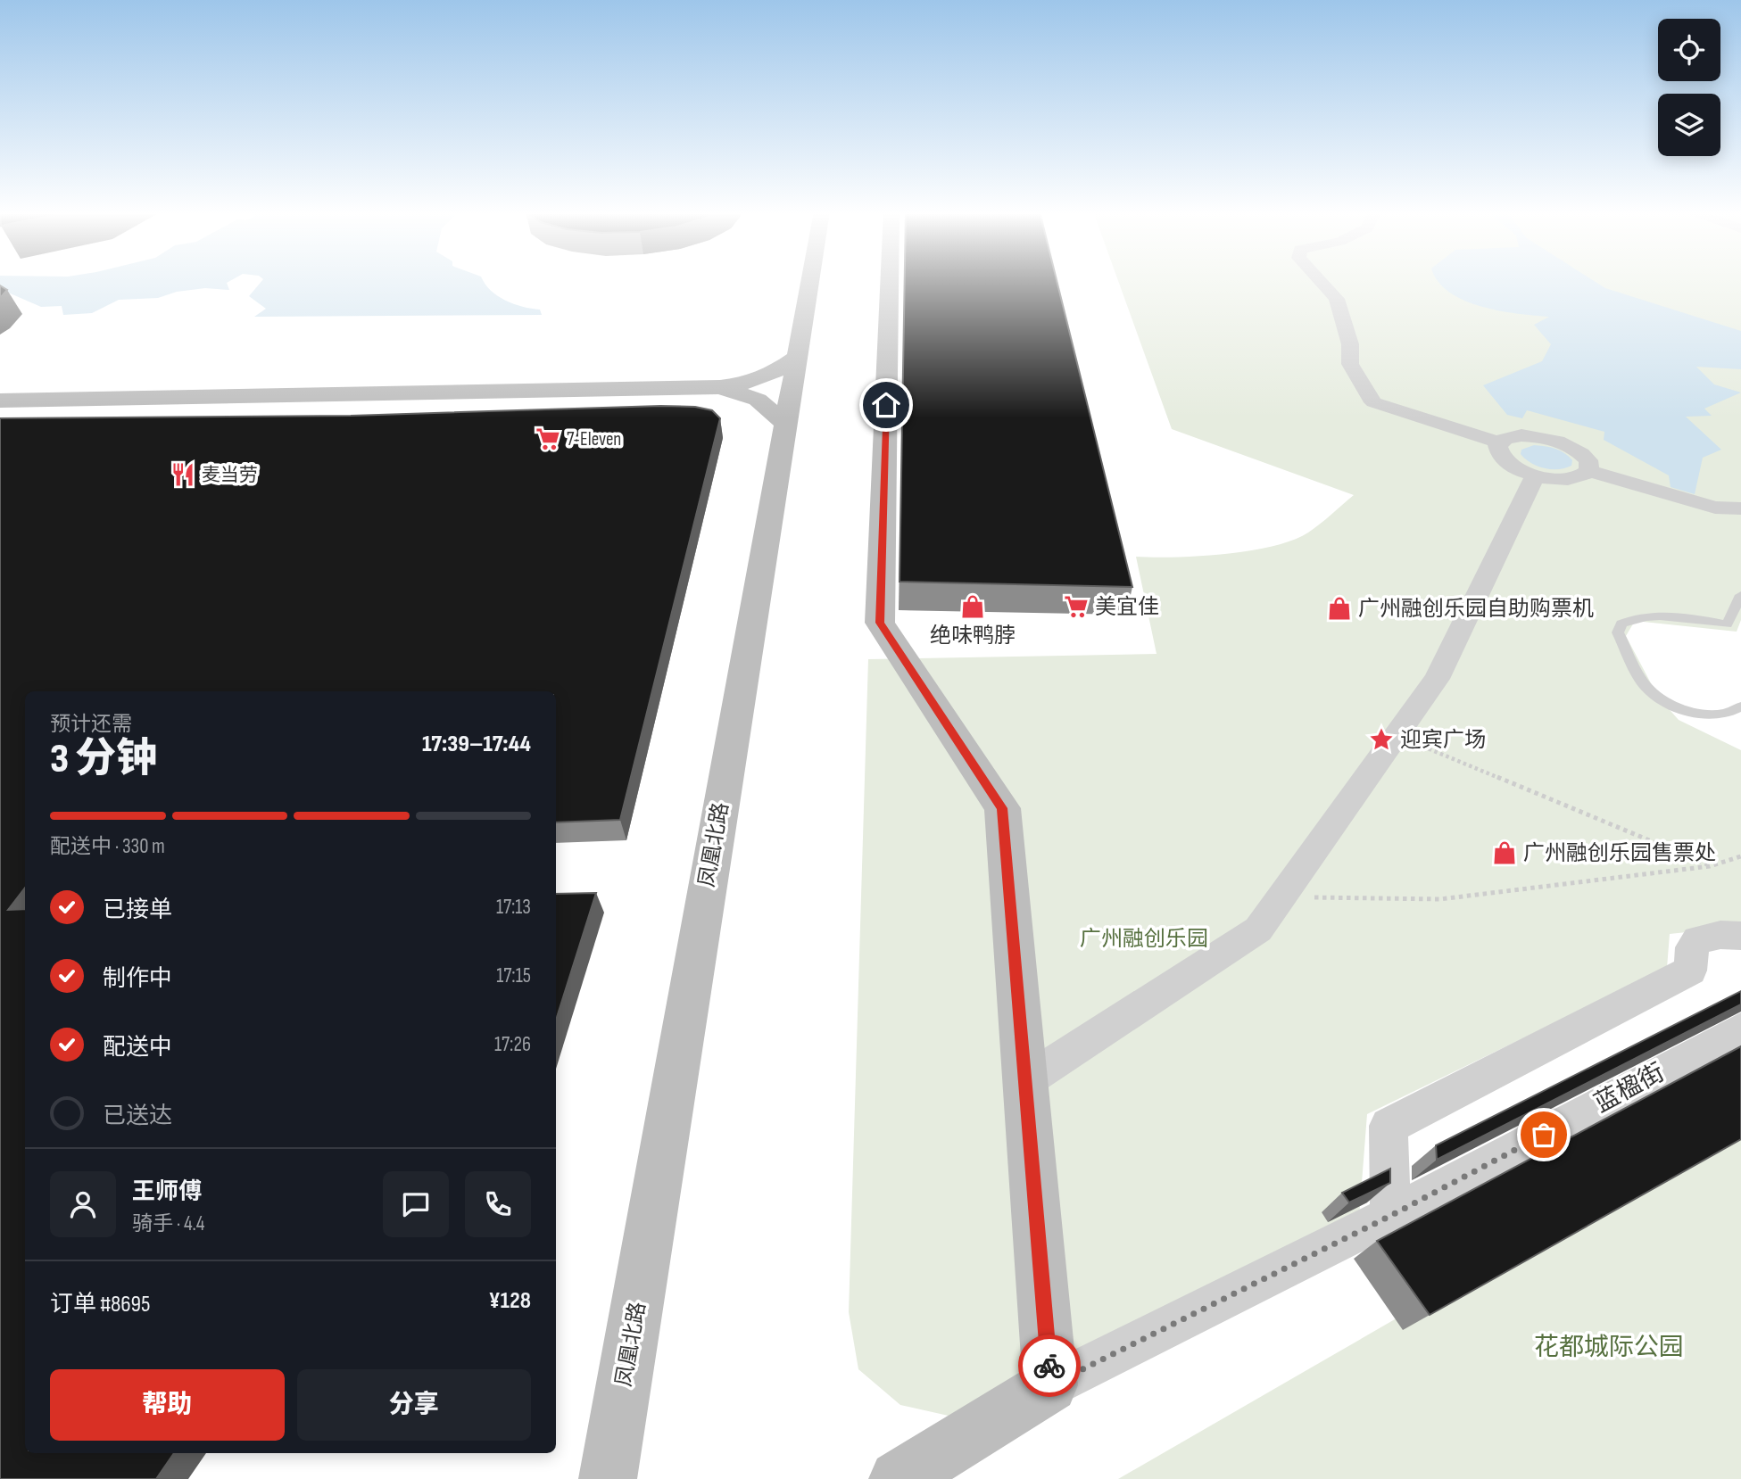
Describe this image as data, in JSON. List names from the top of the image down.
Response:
{
  "streets": {
    "main road": ["凤凰北路"],
    "street": ["蓝楹街"]
  },
  "parks": ["广州融创乐园", "花都城际公园"],
  "places": {
    "supermarket": ["7-Eleven", "美宜佳"],
    "restaurant": ["麦当劳"],
    "shop": ["绝味鸭脖", "广州融创乐园自助购票机", "广州融创乐园售票处"],
    "place": ["迎宾广场"]
  },
  "page": {
    "heading": ["3 分钟", "预计还需", "17:39–17:44"],
    "panel": [
      "王师傅",
      "骑手 · 4.4",
      "订单 #8695",
      "¥128"
    ],
    "bar": "配送中 · 330 m",
    "list": [
      ["已接单", "17:13"],
      ["制作中", "17:15"],
      ["配送中", "17:26"],
      "已送达"
    ],
    "buttons": ["帮助", "分享"]
  }
}
